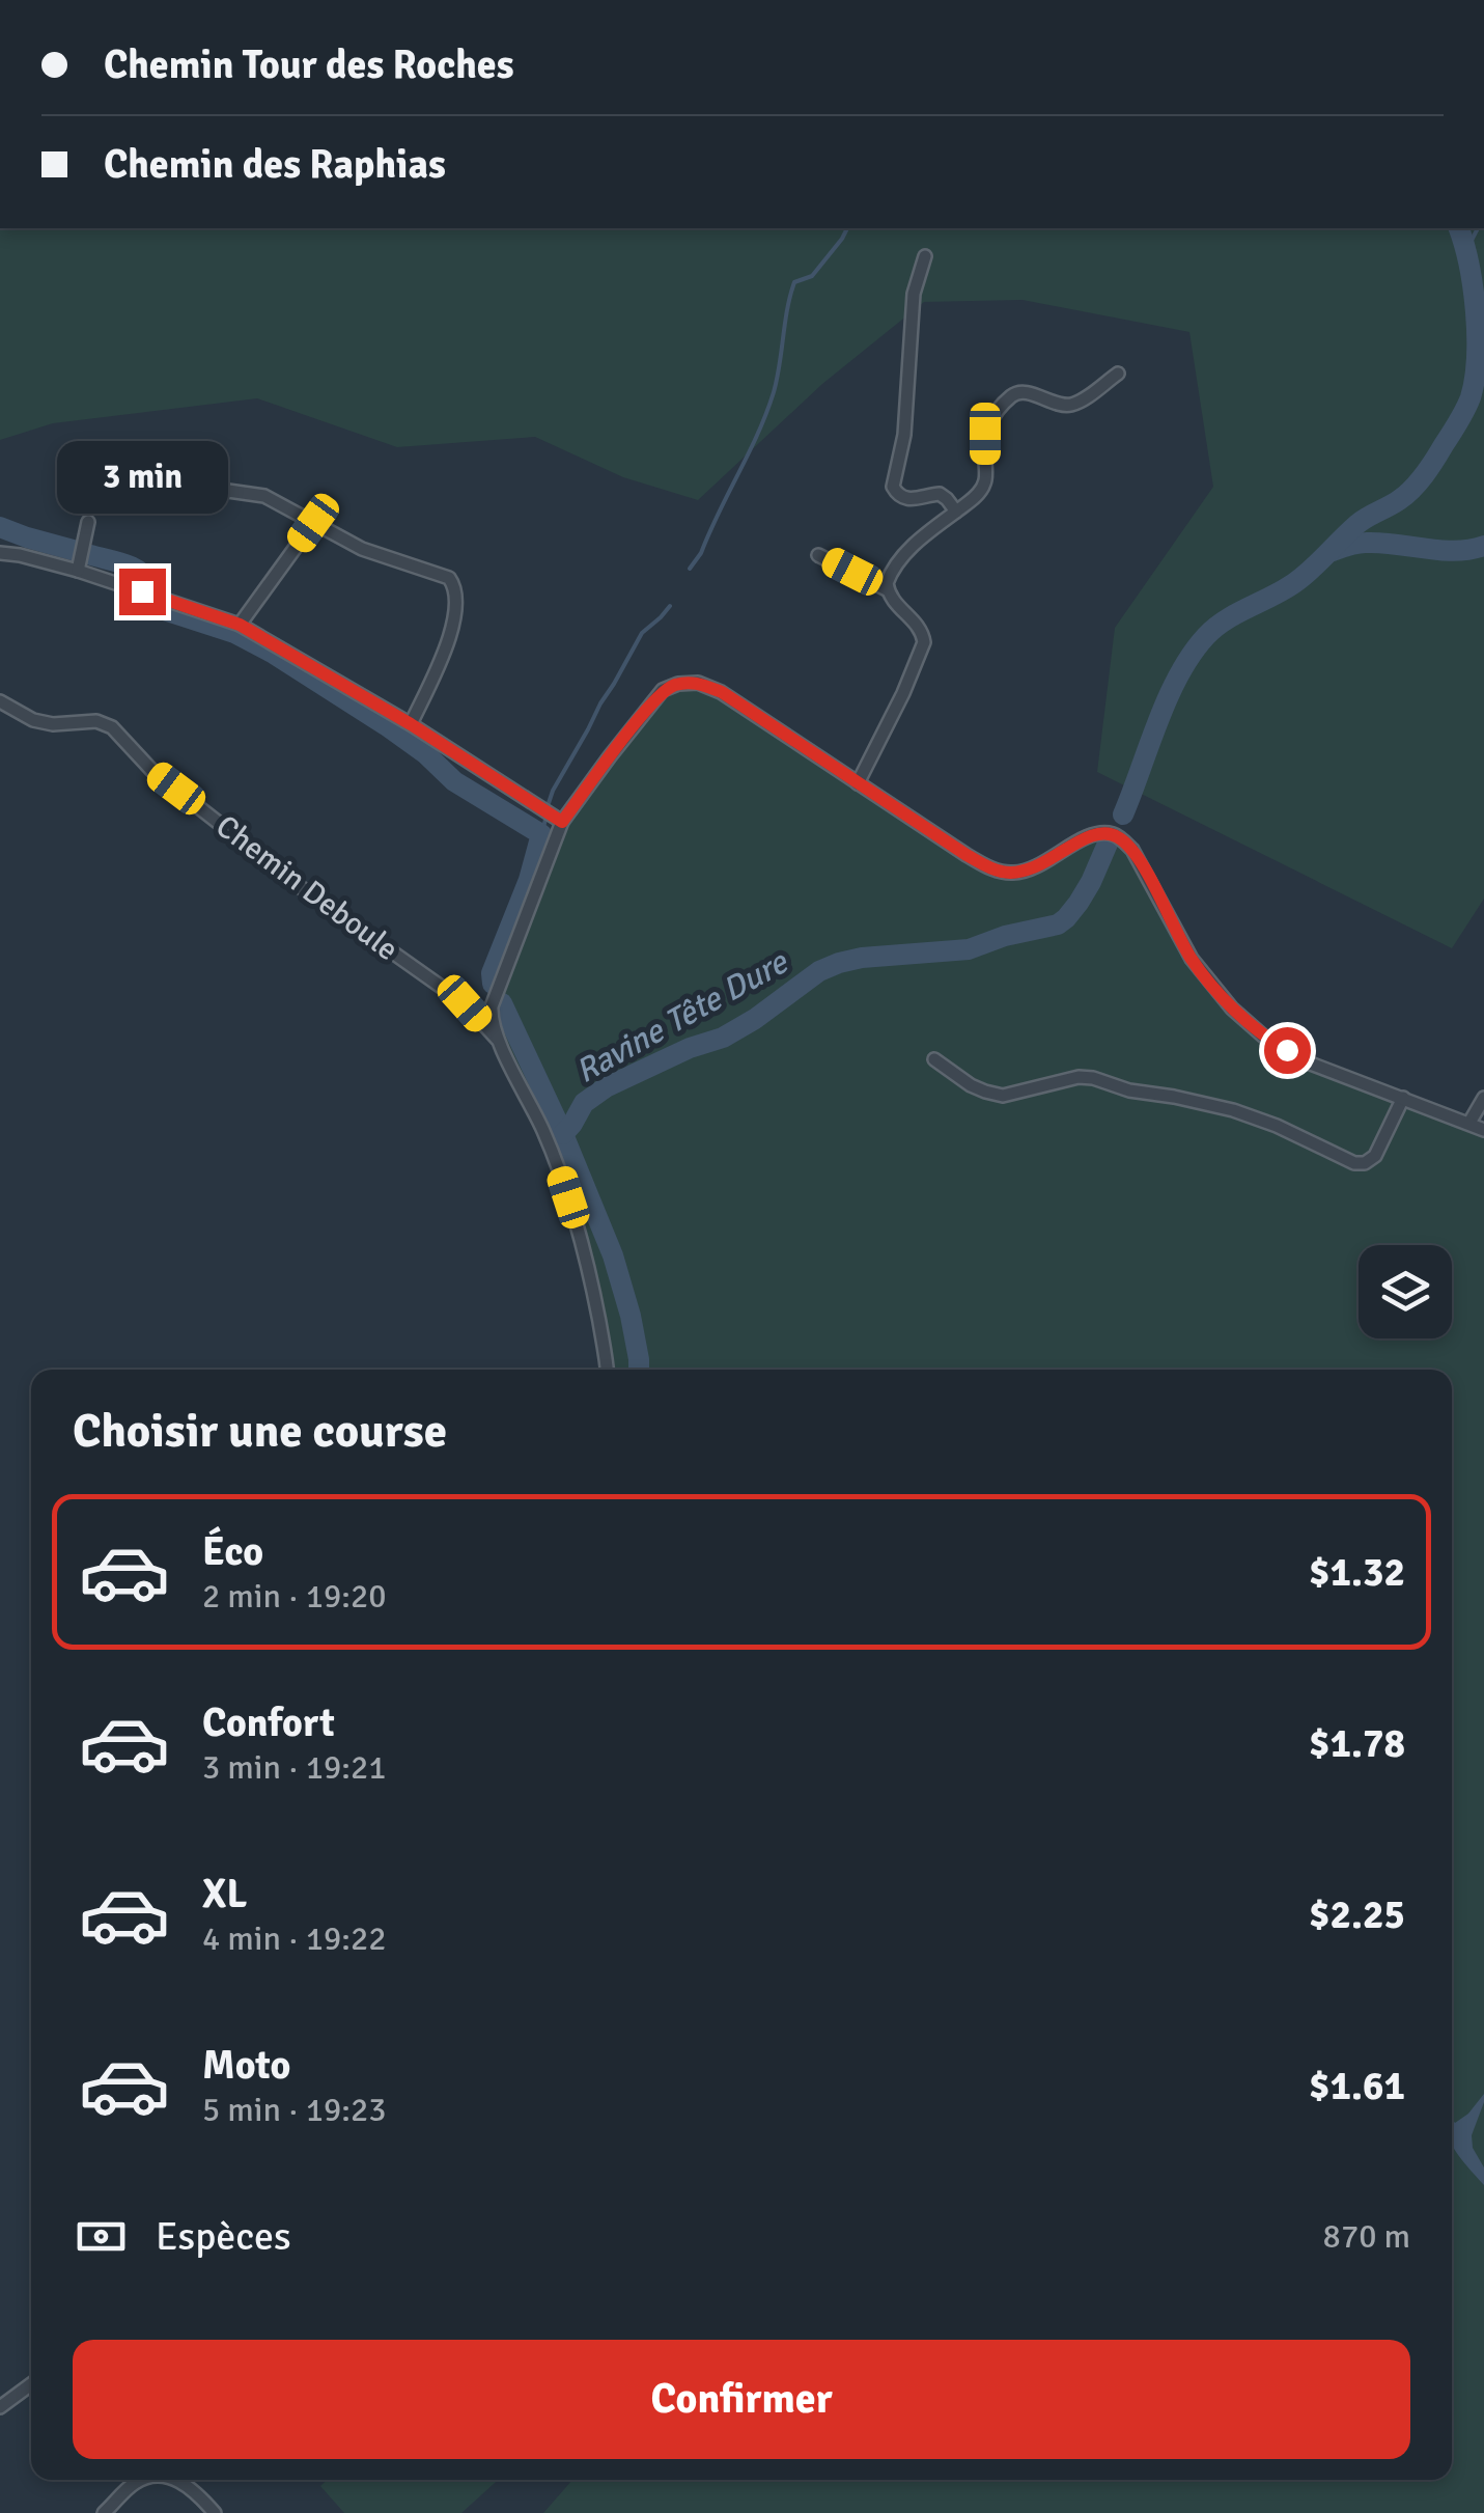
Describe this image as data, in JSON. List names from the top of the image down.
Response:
{
  "streets": {
    "street": ["Chemin Deboule"]
  },
  "water": ["Ravine Tête Dure"],
  "page": {
    "banner": ["Chemin Tour des Roches", "Chemin des Raphias"],
    "bubble": "3 min",
    "heading": "Choisir une course",
    "list": [
      {
        "name": "Éco",
        "note": "2 min · 19:20",
        "value": "$1.32"
      },
      {
        "name": "Confort",
        "note": "3 min · 19:21",
        "value": "$1.78"
      },
      {
        "name": "XL",
        "note": "4 min · 19:22",
        "value": "$2.25"
      },
      {
        "name": "Moto",
        "note": "5 min · 19:23",
        "value": "$1.61"
      }
    ],
    "pay": ["Espèces", "870 m"],
    "buttons": "Confirmer"
  }
}
